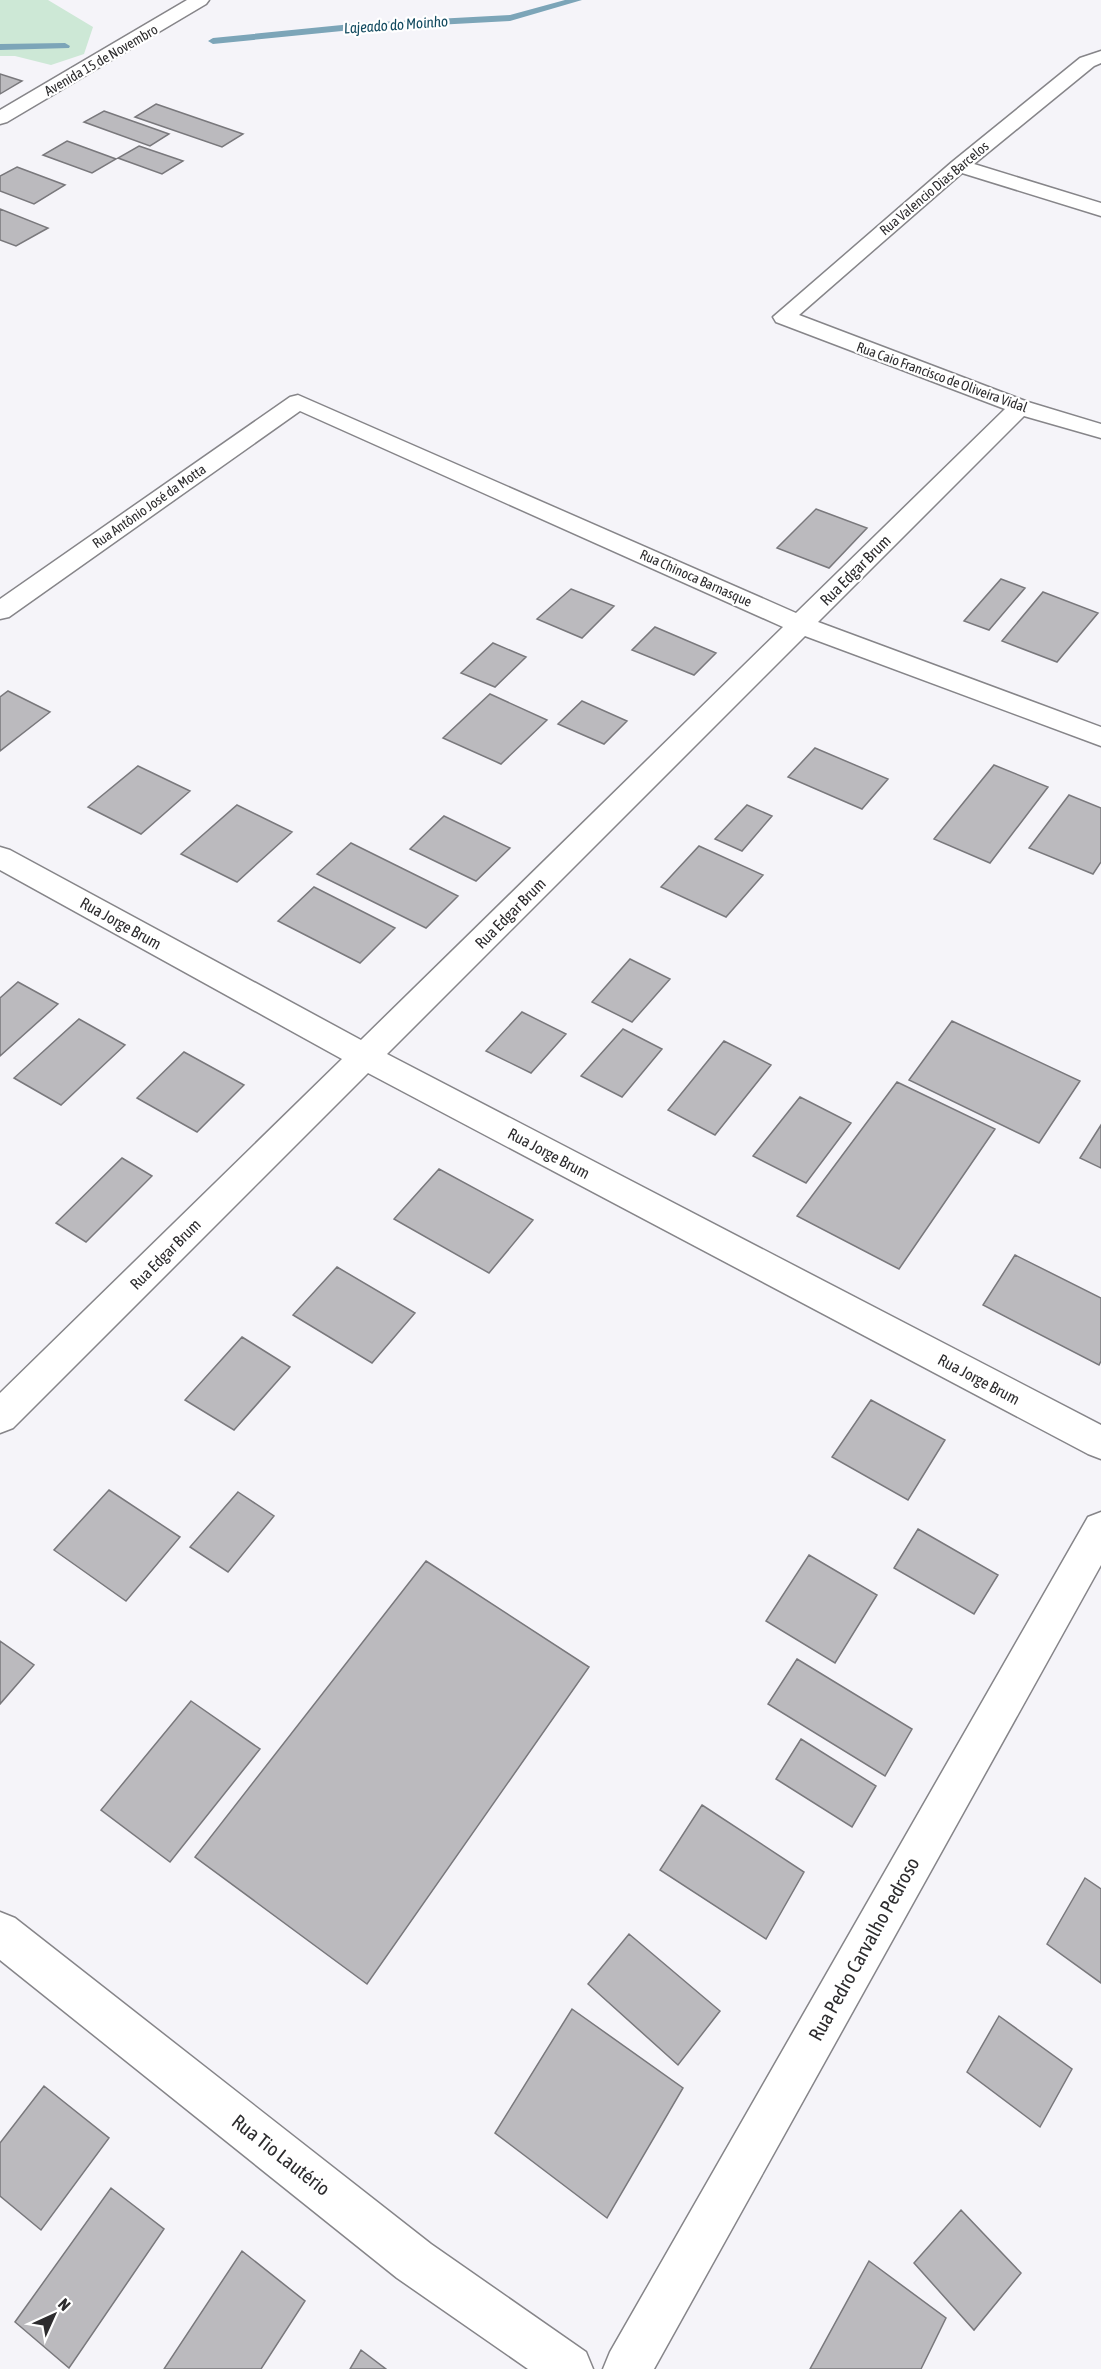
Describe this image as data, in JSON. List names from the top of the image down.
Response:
{
  "streets": {
    "street": [
      "Avenida 15 de Novembro",
      "Rua Valencio Dias Barcelos",
      "Rua Caio Francisco de Oliveira Vidal",
      "Rua Antônio José da Motta",
      "Rua Edgar Brum",
      "Rua Chinoca Barnasque",
      "Rua Jorge Brum",
      "Rua Pedro Carvalho Pedroso",
      "Rua Tio Lautério"
    ]
  },
  "crossings": [
    ["Rua Valencio Dias Barcelos", "Rua Caio Francisco de Oliveira Vidal"],
    ["Rua Caio Francisco de Oliveira Vidal", "Rua Edgar Brum"],
    ["Rua Antônio José da Motta", "Rua Chinoca Barnasque"],
    ["Rua Edgar Brum", "Rua Chinoca Barnasque"],
    ["Rua Edgar Brum", "Rua Jorge Brum"]
  ],
  "water": ["Lajeado do Moinho"],
  "north": "top right"
}
